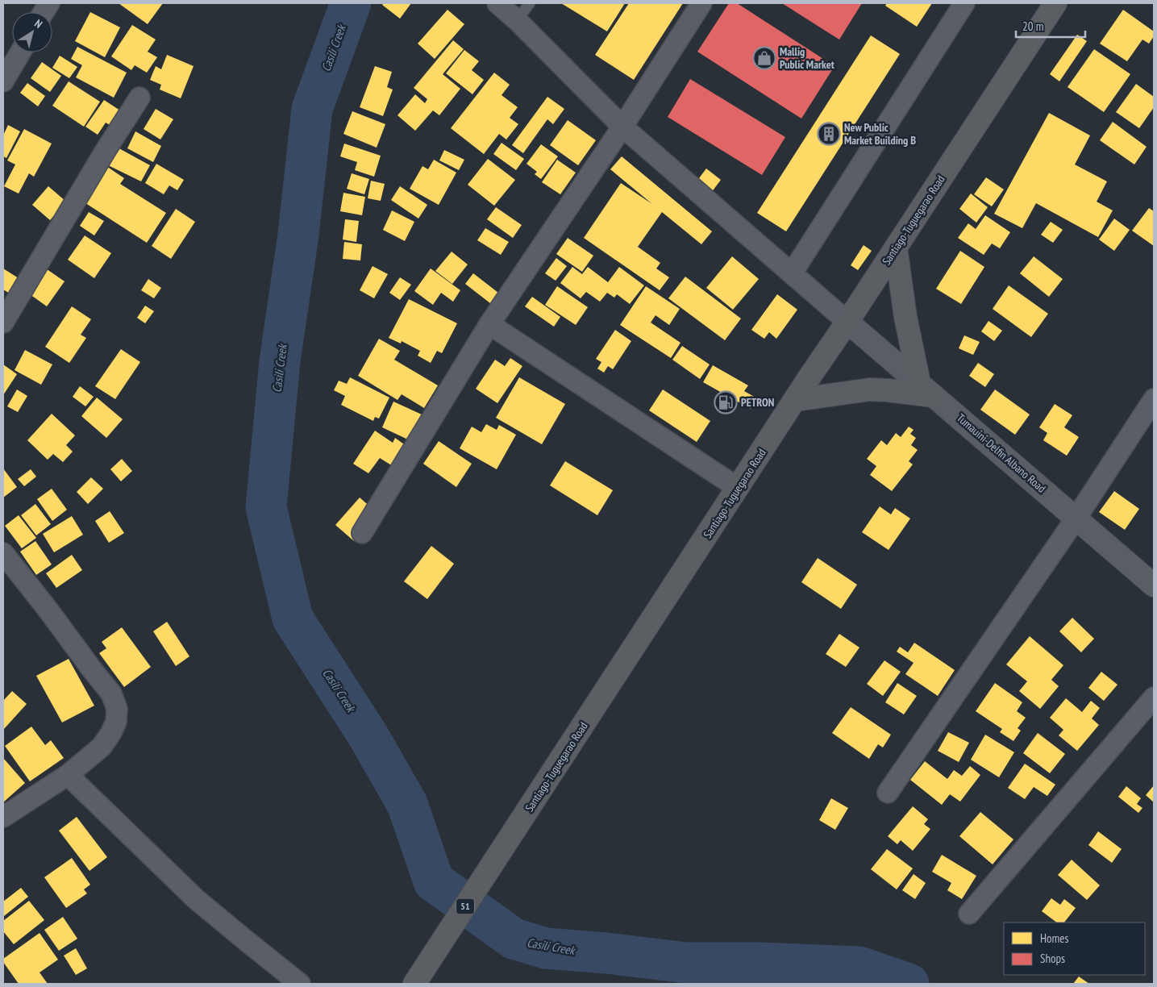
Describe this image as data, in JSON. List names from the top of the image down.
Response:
{
  "streets": {
    "highway": ["Santiago-Tuguegarao Road", "51"],
    "main road": ["Tumauini-Delfin Albano Road"]
  },
  "crossings": [
    ["Santiago-Tuguegarao Road", "Tumauini-Delfin Albano Road"]
  ],
  "water": ["Casili Creek"],
  "places": {
    "shop": ["Mallig Public Market"],
    "building": ["New Public Market Building B"],
    "fuel station": ["PETRON"]
  },
  "legend": ["Homes", "Shops"],
  "scale_bar": "20 m",
  "north": "top right"
}
